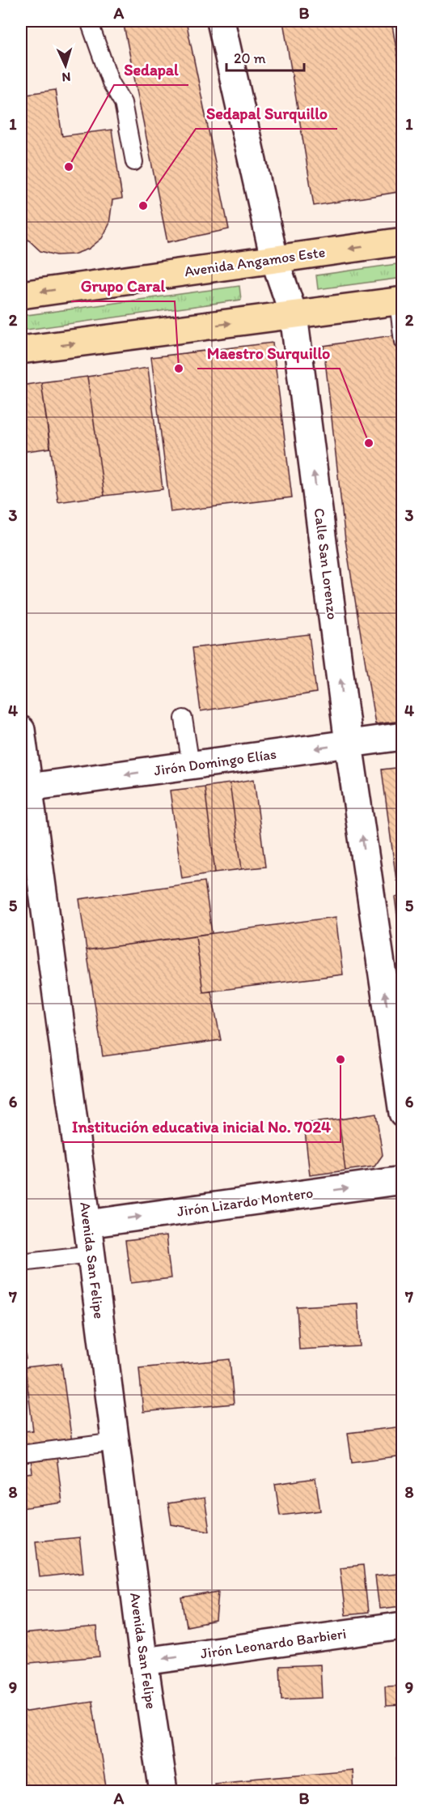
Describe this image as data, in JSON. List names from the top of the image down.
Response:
{
  "streets": {
    "main road": ["Avenida Angamos Este"],
    "street": [
      "Calle San Lorenzo",
      "Jirón Domingo Elías",
      "Jirón Lizardo Montero",
      "Avenida San Felipe",
      "Jirón Leonardo Barbieri"
    ]
  },
  "crossings": [
    ["Avenida Angamos Este", "Calle San Lorenzo"],
    ["Calle San Lorenzo", "Jirón Domingo Elías"],
    ["Jirón Domingo Elías", "Avenida San Felipe"],
    ["Jirón Lizardo Montero", "Avenida San Felipe"],
    ["Avenida San Felipe", "Jirón Leonardo Barbieri"]
  ],
  "one_way": [
    "Calle San Lorenzo",
    "Jirón Domingo Elías",
    "Jirón Lizardo Montero",
    "Jirón Leonardo Barbieri"
  ],
  "places": [
    "Sedapal",
    "Sedapal Surquillo",
    "Grupo Caral",
    "Maestro Surquillo",
    "Institución educativa inicial No. 7024"
  ],
  "scale_bar": "20 m",
  "north": "bottom",
  "grid": {
    "columns": ["A", "B"],
    "rows": [
      "1",
      "2",
      "3",
      "4",
      "5",
      "6",
      "7",
      "8",
      "9"
    ]
  }
}
